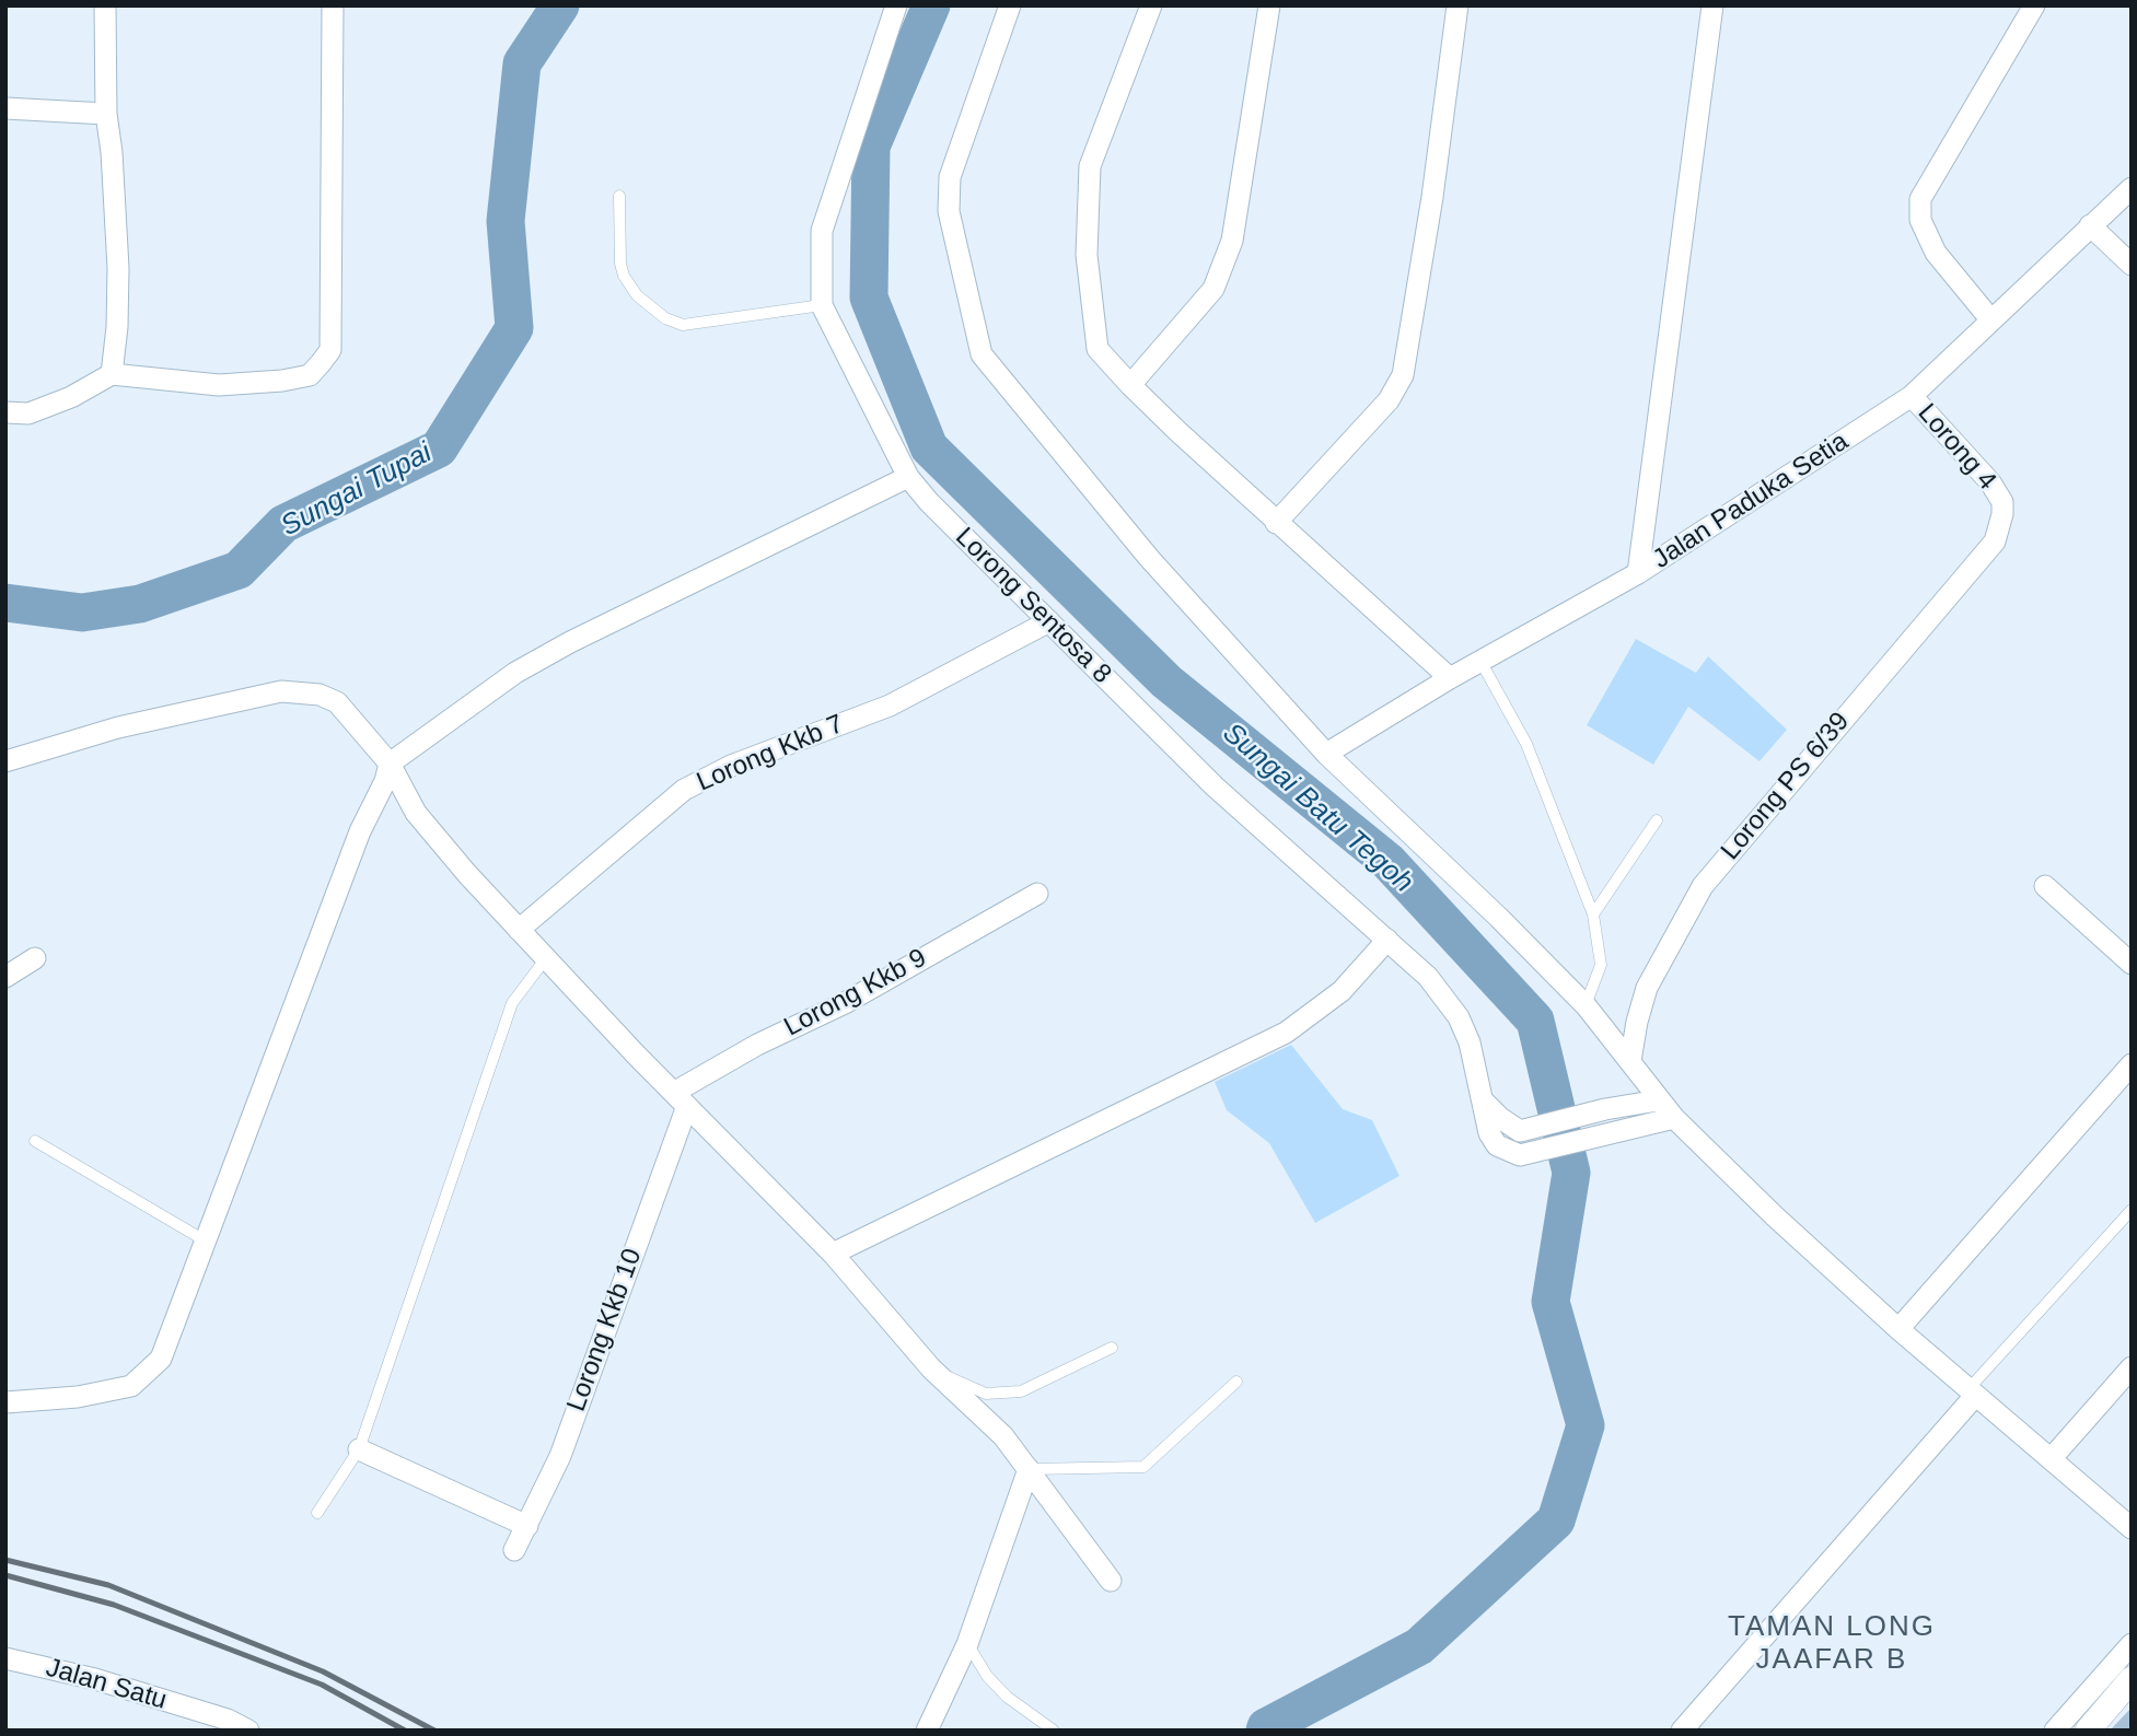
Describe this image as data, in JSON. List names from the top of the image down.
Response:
{
  "streets": {
    "street": [
      "Lorong 4",
      "Jalan Paduka Setia",
      "Lorong Sentosa 8",
      "Lorong Kkb 7",
      "Lorong PS 6/39",
      "Lorong Kkb 9",
      "Lorong Kkb 10",
      "Jalan Satu"
    ]
  },
  "crossings": [
    ["Lorong 4", "Jalan Paduka Setia"],
    ["Lorong 4", "Lorong PS 6/39"],
    ["Lorong Sentosa 8", "Lorong Kkb 7"],
    ["Lorong Kkb 9", "Lorong Kkb 10"]
  ],
  "districts": ["TAMAN LONG JAAFAR B"],
  "water": ["Sungai Tupai", "Sungai Batu Tegoh"]
}
